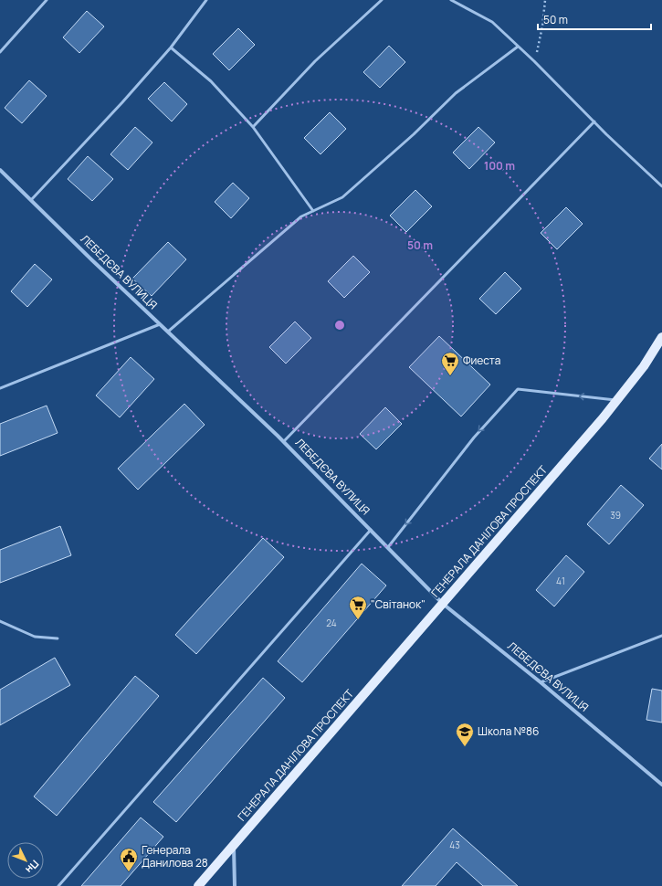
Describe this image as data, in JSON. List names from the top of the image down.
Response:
{
  "streets": {
    "main road": ["ГЕНЕРАЛА ДАНІЛОВА ПРОСПЕКТ"],
    "street": ["ЛЕБЕДЄВА ВУЛИЦЯ"]
  },
  "crossings": [
    ["ЛЕБЕДЄВА ВУЛИЦЯ", "ГЕНЕРАЛА ДАНІЛОВА ПРОСПЕКТ"]
  ],
  "places": {
    "supermarket": ["Фиеста", "\"Світанок\""],
    "school or university": ["Школа №86"],
    "public building": ["Генерала Данилова 28"]
  },
  "house_numbers": [
    "39",
    "41",
    "24",
    "43"
  ],
  "scale_bar": "50 m",
  "north": "bottom right",
  "rings": ["100 m", "50 m"]
}
